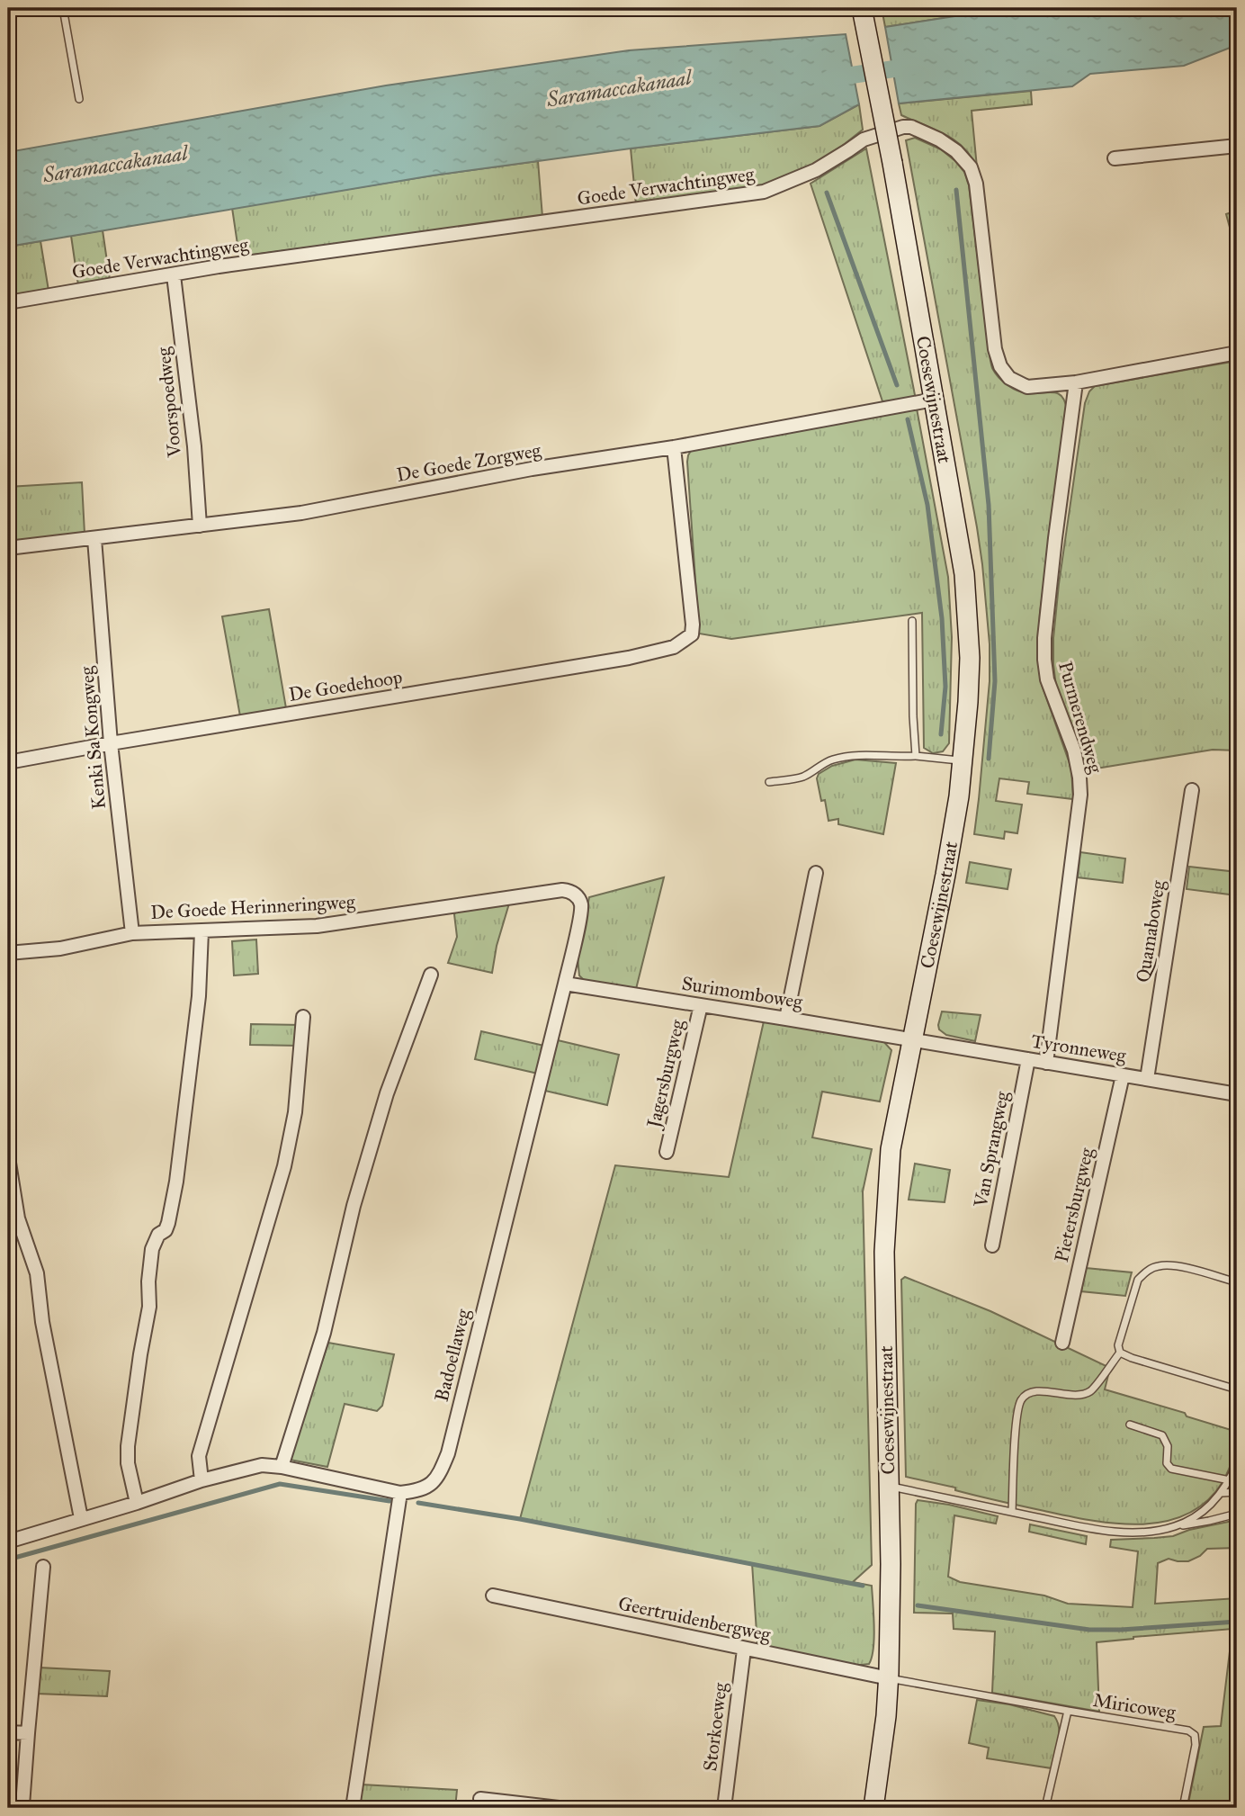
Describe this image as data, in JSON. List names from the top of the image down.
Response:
{
  "streets": {
    "main road": ["Coesewijnestraat"],
    "street": [
      "Goede Verwachtingweg",
      "Voorspoedweg",
      "De Goede Zorgweg",
      "De Goedehoop",
      "Purmerendweg",
      "Kenki Sa Kongweg",
      "De Goede Herinneringweg",
      "Quamaboweg",
      "Surimomboweg",
      "Tyronneweg",
      "Jagersburgweg",
      "Van Sprangweg",
      "Pietersburgweg",
      "Badoellaweg",
      "Geertruidenbergweg",
      "Storkoeweg"
    ],
    "lane": ["Miricoweg"]
  },
  "crossings": [
    ["Goede Verwachtingweg", "Voorspoedweg"],
    ["Goede Verwachtingweg", "Purmerendweg"],
    ["Coesewijnestraat", "De Goede Zorgweg"],
    ["Coesewijnestraat", "Surimomboweg"],
    ["Coesewijnestraat", "Tyronneweg"],
    ["Coesewijnestraat", "Geertruidenbergweg"],
    ["Coesewijnestraat", "Miricoweg"],
    ["Voorspoedweg", "De Goede Zorgweg"],
    ["De Goede Zorgweg", "De Goedehoop"],
    ["De Goede Zorgweg", "Kenki Sa Kongweg"],
    ["De Goedehoop", "Kenki Sa Kongweg"],
    ["Purmerendweg", "Tyronneweg"],
    ["Kenki Sa Kongweg", "De Goede Herinneringweg"],
    ["De Goede Herinneringweg", "Badoellaweg"],
    ["Quamaboweg", "Tyronneweg"],
    ["Surimomboweg", "Tyronneweg"],
    ["Surimomboweg", "Jagersburgweg"],
    ["Surimomboweg", "Badoellaweg"],
    ["Tyronneweg", "Van Sprangweg"],
    ["Tyronneweg", "Pietersburgweg"],
    ["Geertruidenbergweg", "Miricoweg"],
    ["Geertruidenbergweg", "Storkoeweg"]
  ],
  "water": ["Saramaccakanaal"]
}
